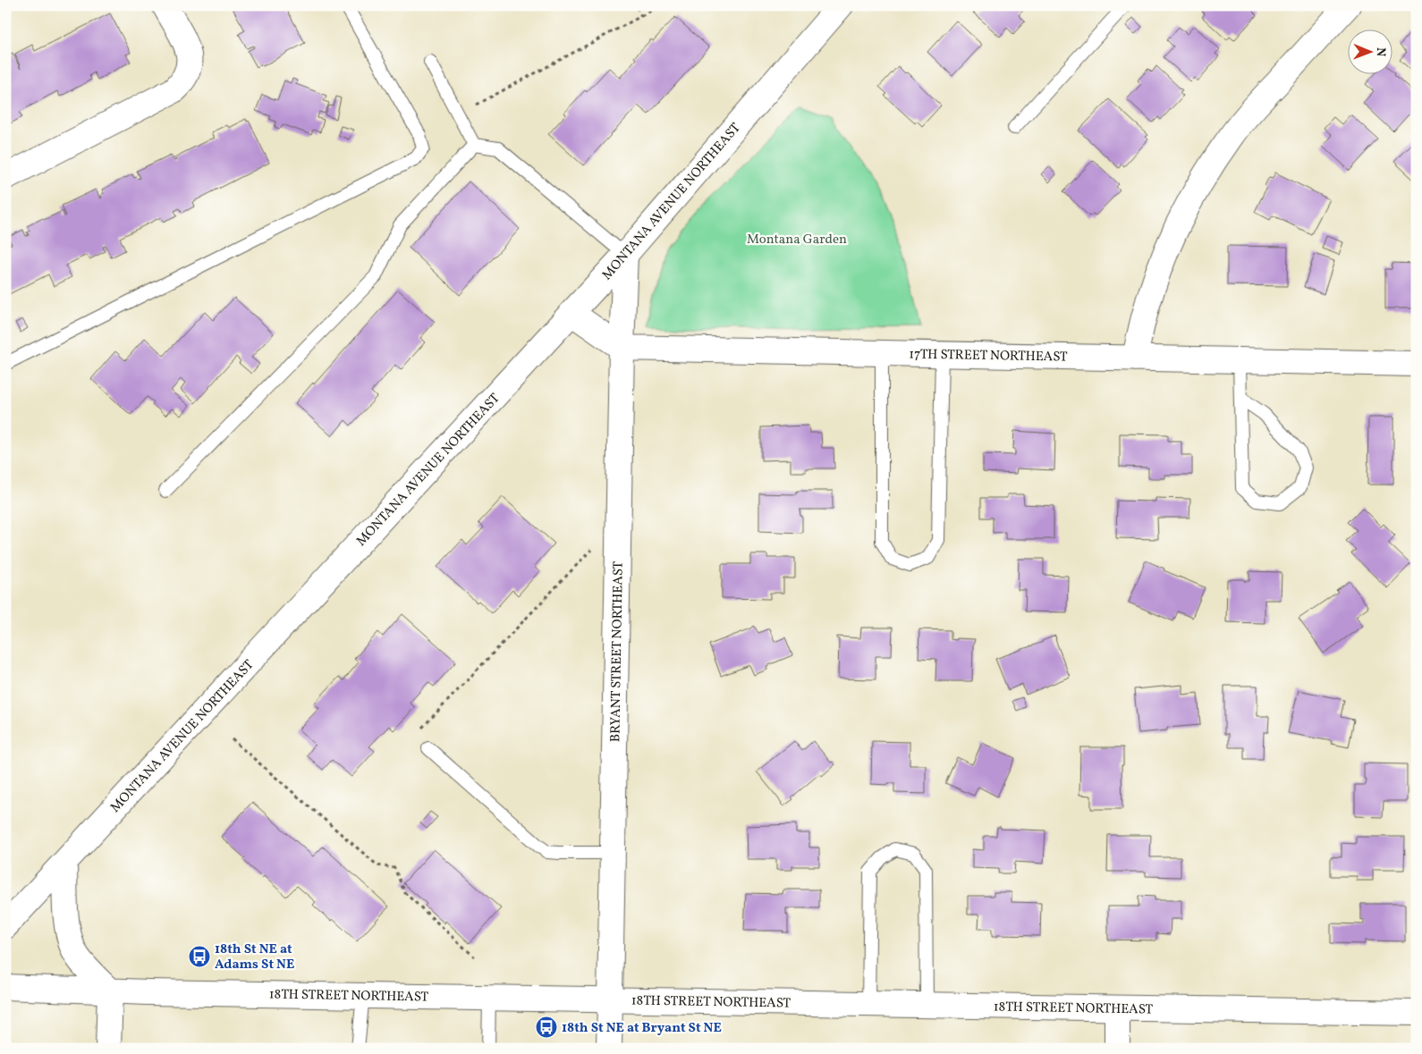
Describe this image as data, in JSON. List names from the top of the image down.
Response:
{
  "streets": {
    "street": [
      "MONTANA AVENUE NORTHEAST",
      "17TH STREET NORTHEAST",
      "BRYANT STREET NORTHEAST",
      "18TH STREET NORTHEAST"
    ]
  },
  "crossings": [
    ["MONTANA AVENUE NORTHEAST", "BRYANT STREET NORTHEAST"],
    ["17TH STREET NORTHEAST", "BRYANT STREET NORTHEAST"],
    ["BRYANT STREET NORTHEAST", "18TH STREET NORTHEAST"]
  ],
  "parks": ["Montana Garden"],
  "places": {
    "bus stop": ["18th St NE at Adams St NE", "18th St NE at Bryant St NE"]
  },
  "north": "right"
}
